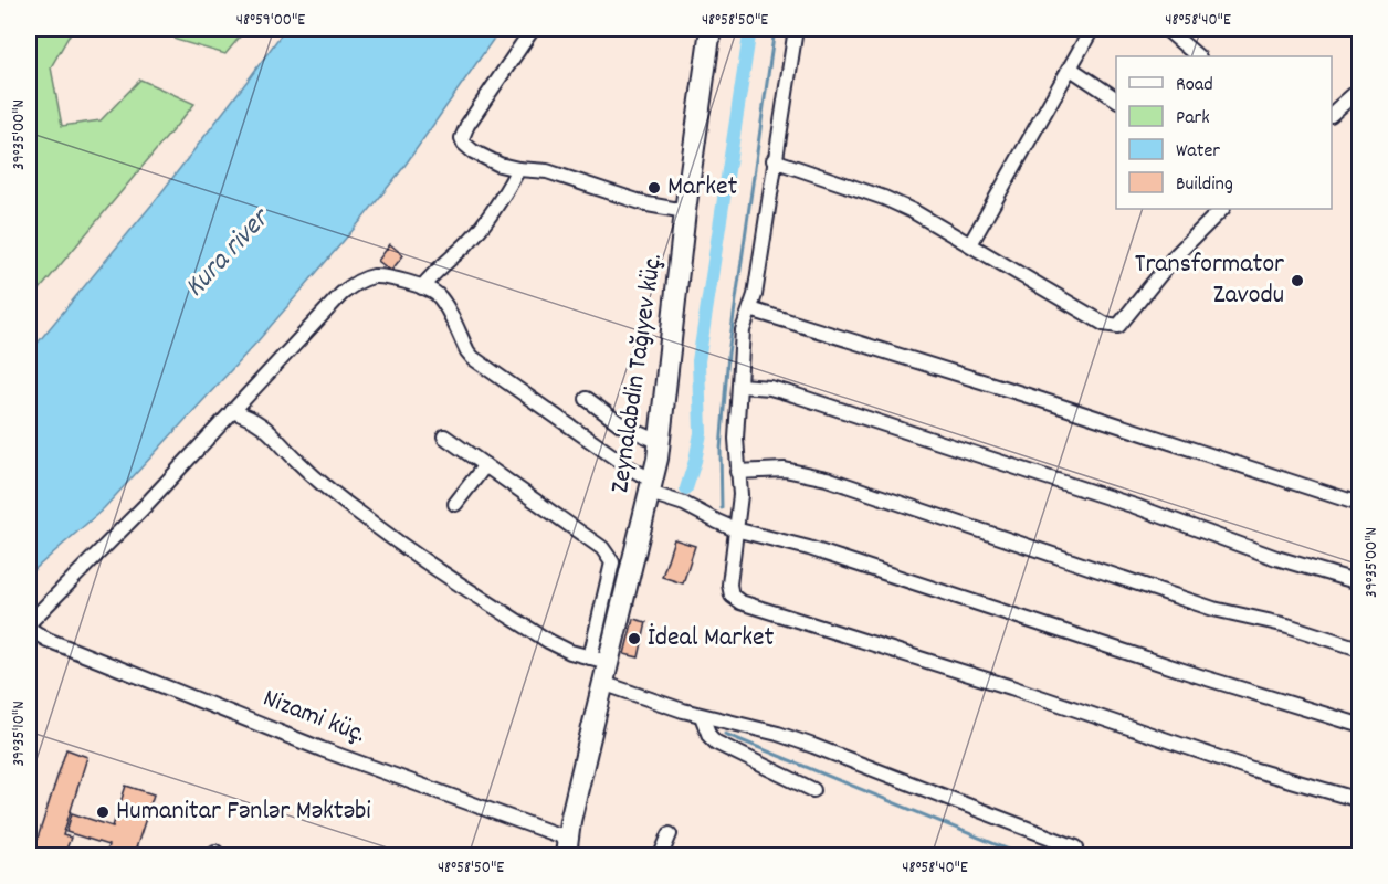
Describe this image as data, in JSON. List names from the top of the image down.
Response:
{
  "streets": {
    "main road": ["Zeynalabdin Tağıyev küç."],
    "street": ["Nizami küç."]
  },
  "crossings": [
    ["Zeynalabdin Tağıyev küç.", "Nizami küç."]
  ],
  "water": ["Kura river"],
  "places": [
    "Market",
    "Transformator Zavodu",
    "İdeal Market",
    "Humanitar Fənlər Məktəbi"
  ],
  "legend": [
    "Road",
    "Park",
    "Water",
    "Building"
  ],
  "coordinates": [
    "48°59'00\"E",
    "48°58'50\"E",
    "48°58'40\"E",
    "39°35'00\"N",
    "39°35'10\"N"
  ]
}
